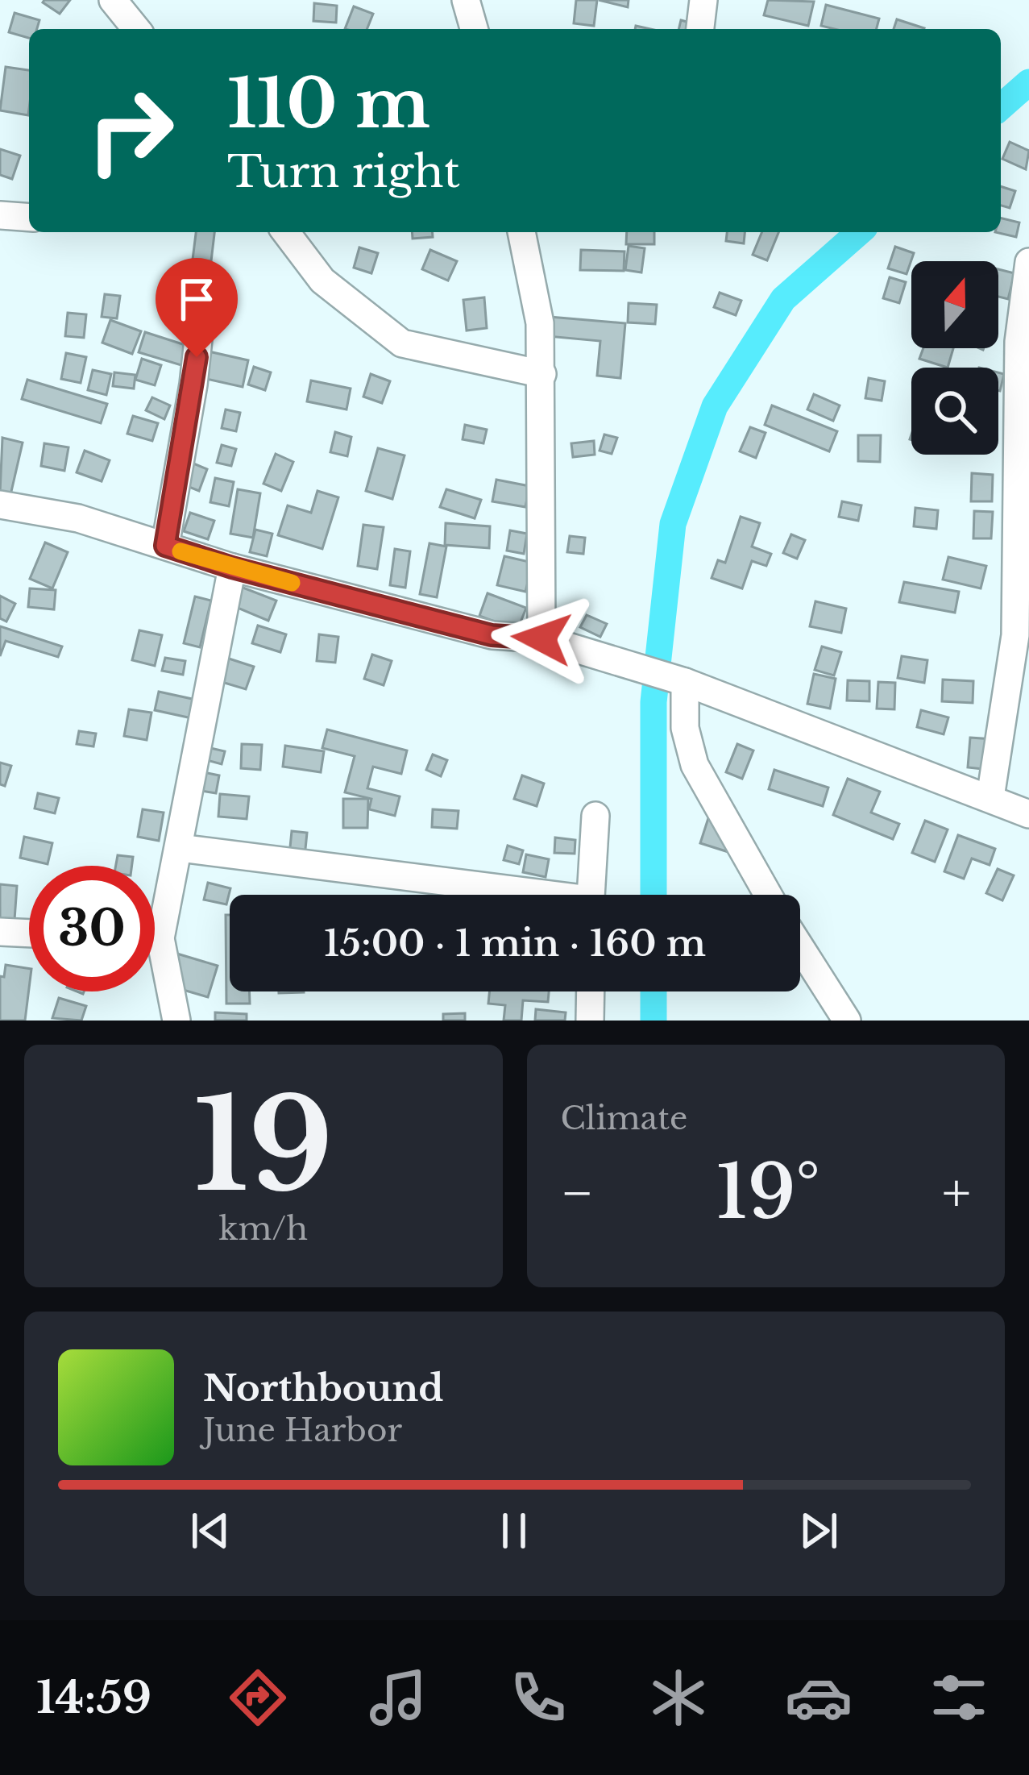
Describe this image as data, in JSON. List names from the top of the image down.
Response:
{
  "north": "top",
  "page": {
    "turn": ["110 m", "Turn right"],
    "limit": "30",
    "trip": "15:00 · 1 min · 160 m",
    "tile": [
      ["19", "km/h"],
      "Climate"
    ],
    "heat": ["−", "19°", "+"],
    "song": ["Northbound", "June Harbor"],
    "tabs": "14:59"
  }
}
